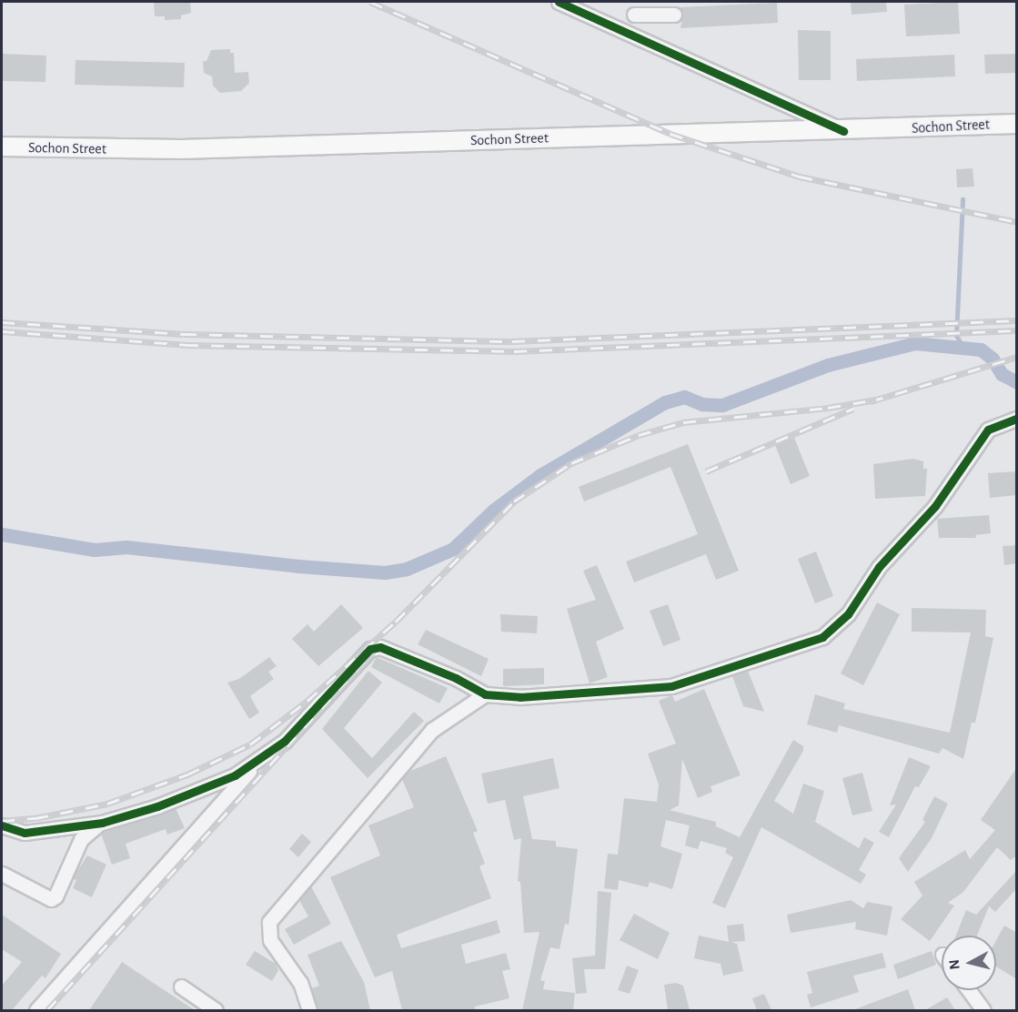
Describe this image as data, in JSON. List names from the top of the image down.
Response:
{
  "streets": {
    "main road": ["Sochon Street"]
  },
  "north": "left"
}
